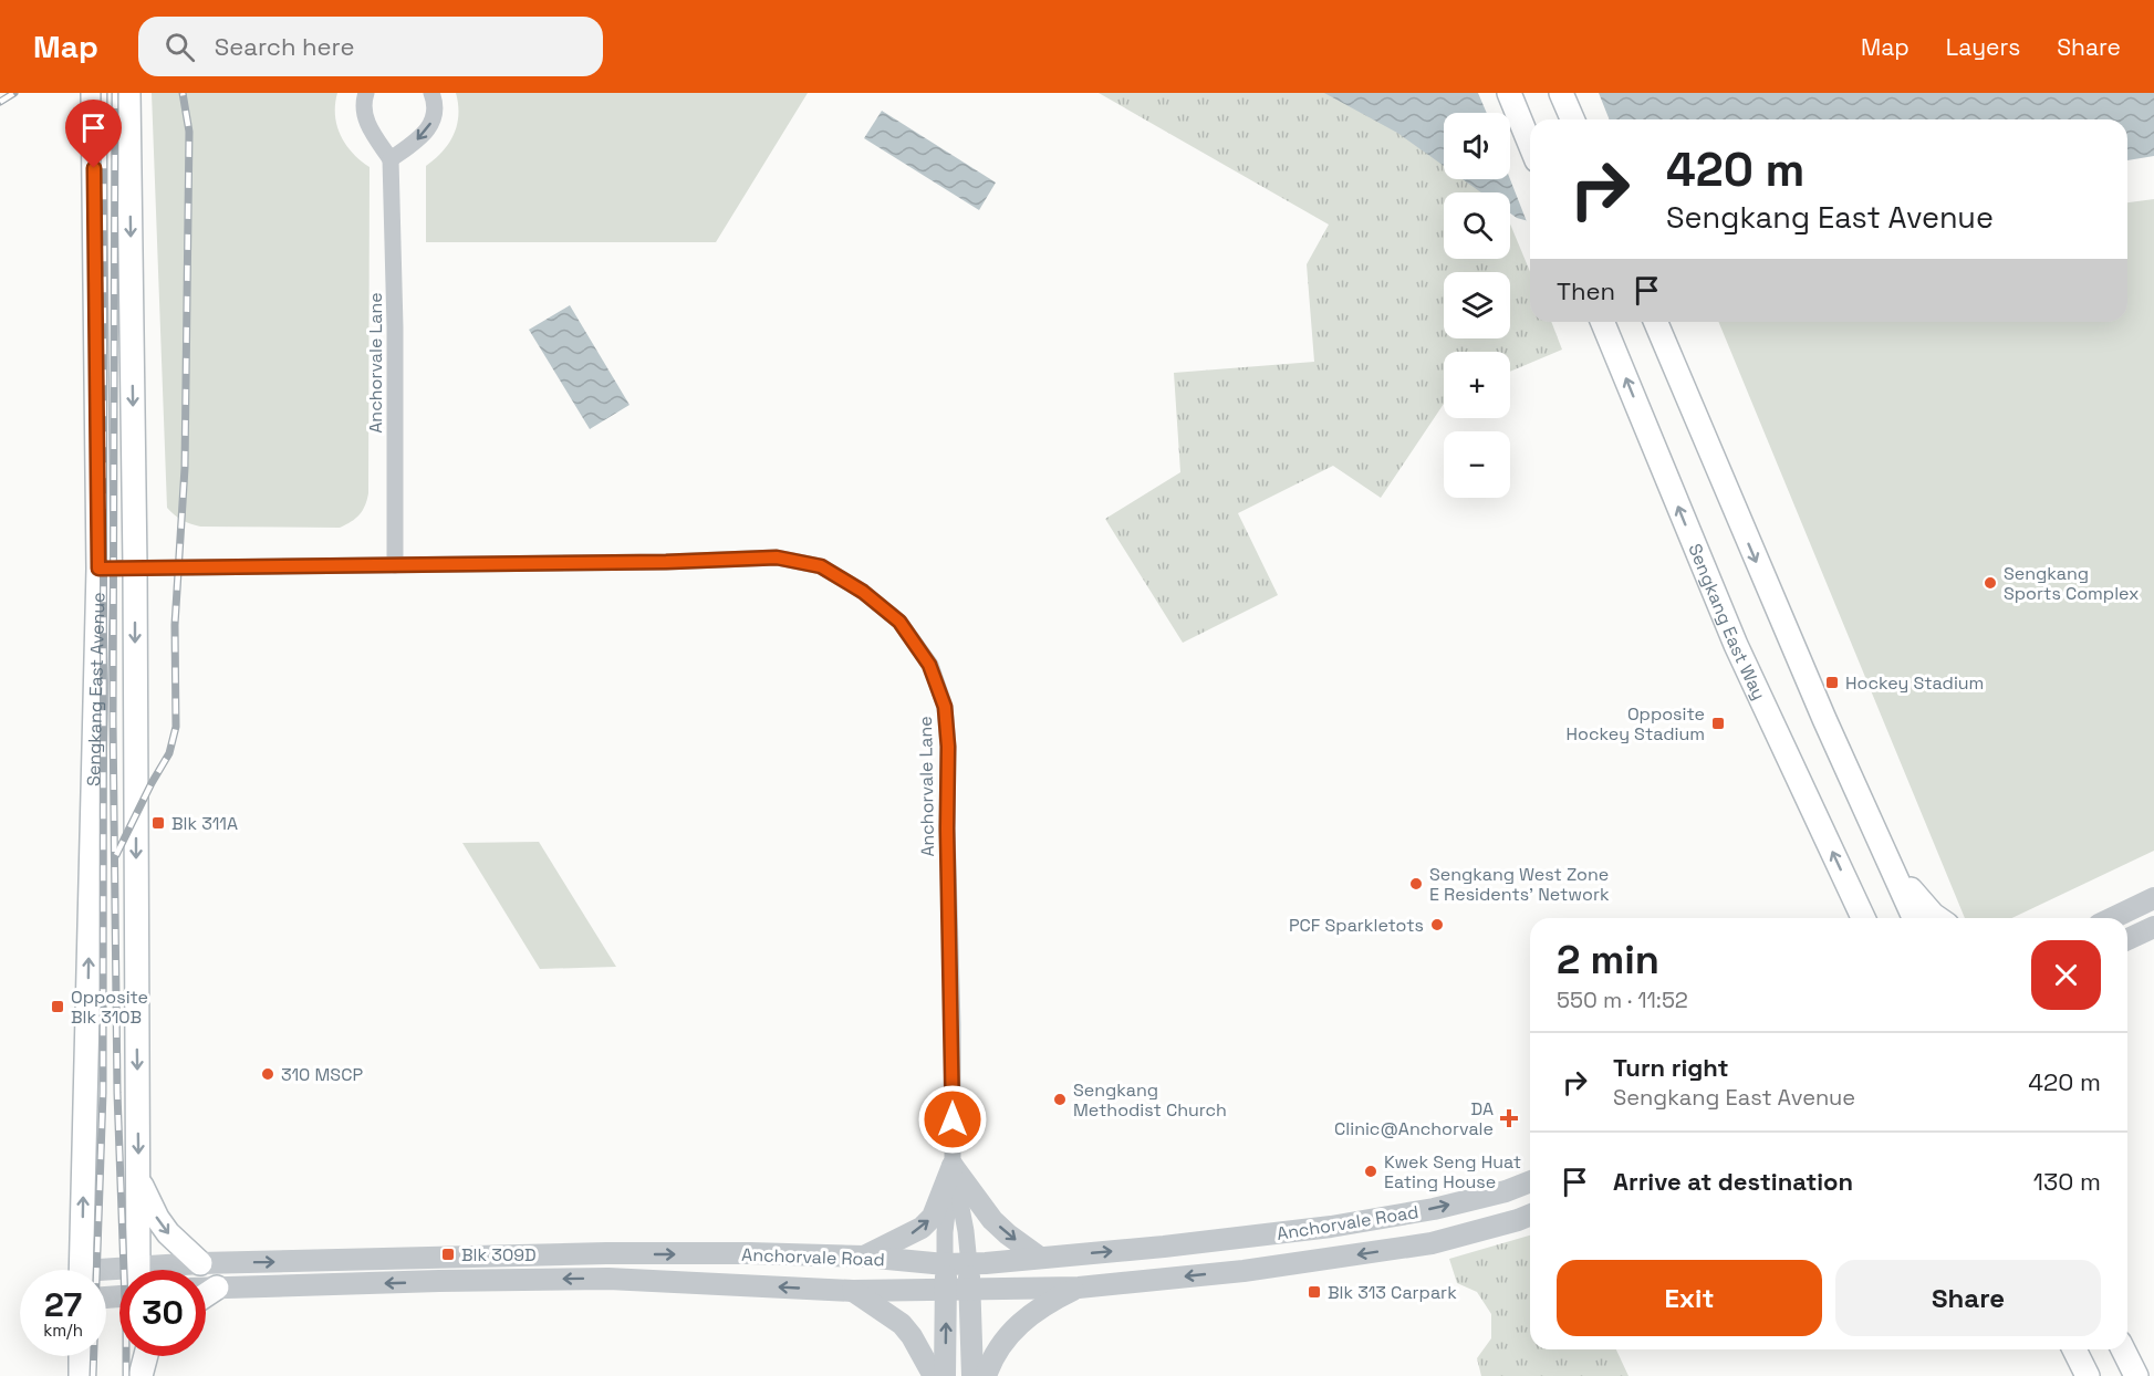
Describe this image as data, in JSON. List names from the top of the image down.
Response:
{
  "streets": {
    "main road": ["Sengkang East Way", "Sengkang East Avenue"],
    "street": ["Anchorvale Lane", "Anchorvale Road"]
  },
  "crossings": [
    ["Anchorvale Lane", "Sengkang East Avenue"],
    ["Anchorvale Lane", "Anchorvale Road"]
  ],
  "places": {
    "other": [
      "Sengkang Sports Complex",
      "Sengkang West Zone E Residents' Network",
      "PCF Sparkletots",
      "310 MSCP",
      "Sengkang Methodist Church",
      "Kwek Seng Huat Eating House"
    ],
    "transit": [
      "Hockey Stadium",
      "Opposite Hockey Stadium",
      "Blk 311A",
      "Opposite Blk 310B",
      "Blk 309D",
      "Blk 313 Carpark"
    ],
    "health": ["DA Clinic@Anchorvale"]
  },
  "page": {
    "header": "Map",
    "search": "Search here",
    "nav": ["Map", "Layers", "Share"],
    "map_buttons": ["+", "−"],
    "turn": ["420 m", "Sengkang East Avenue"],
    "then": "Then",
    "heading": ["2 min", "550 m · 11:52"],
    "list": [
      {
        "name": "Turn right",
        "note": "Sengkang East Avenue",
        "value": "420 m"
      },
      {
        "name": "Arrive at destination",
        "value": "130 m"
      }
    ],
    "buttons": ["Exit", "Share"],
    "speed": "27 km/h",
    "limit": "30"
  }
}
